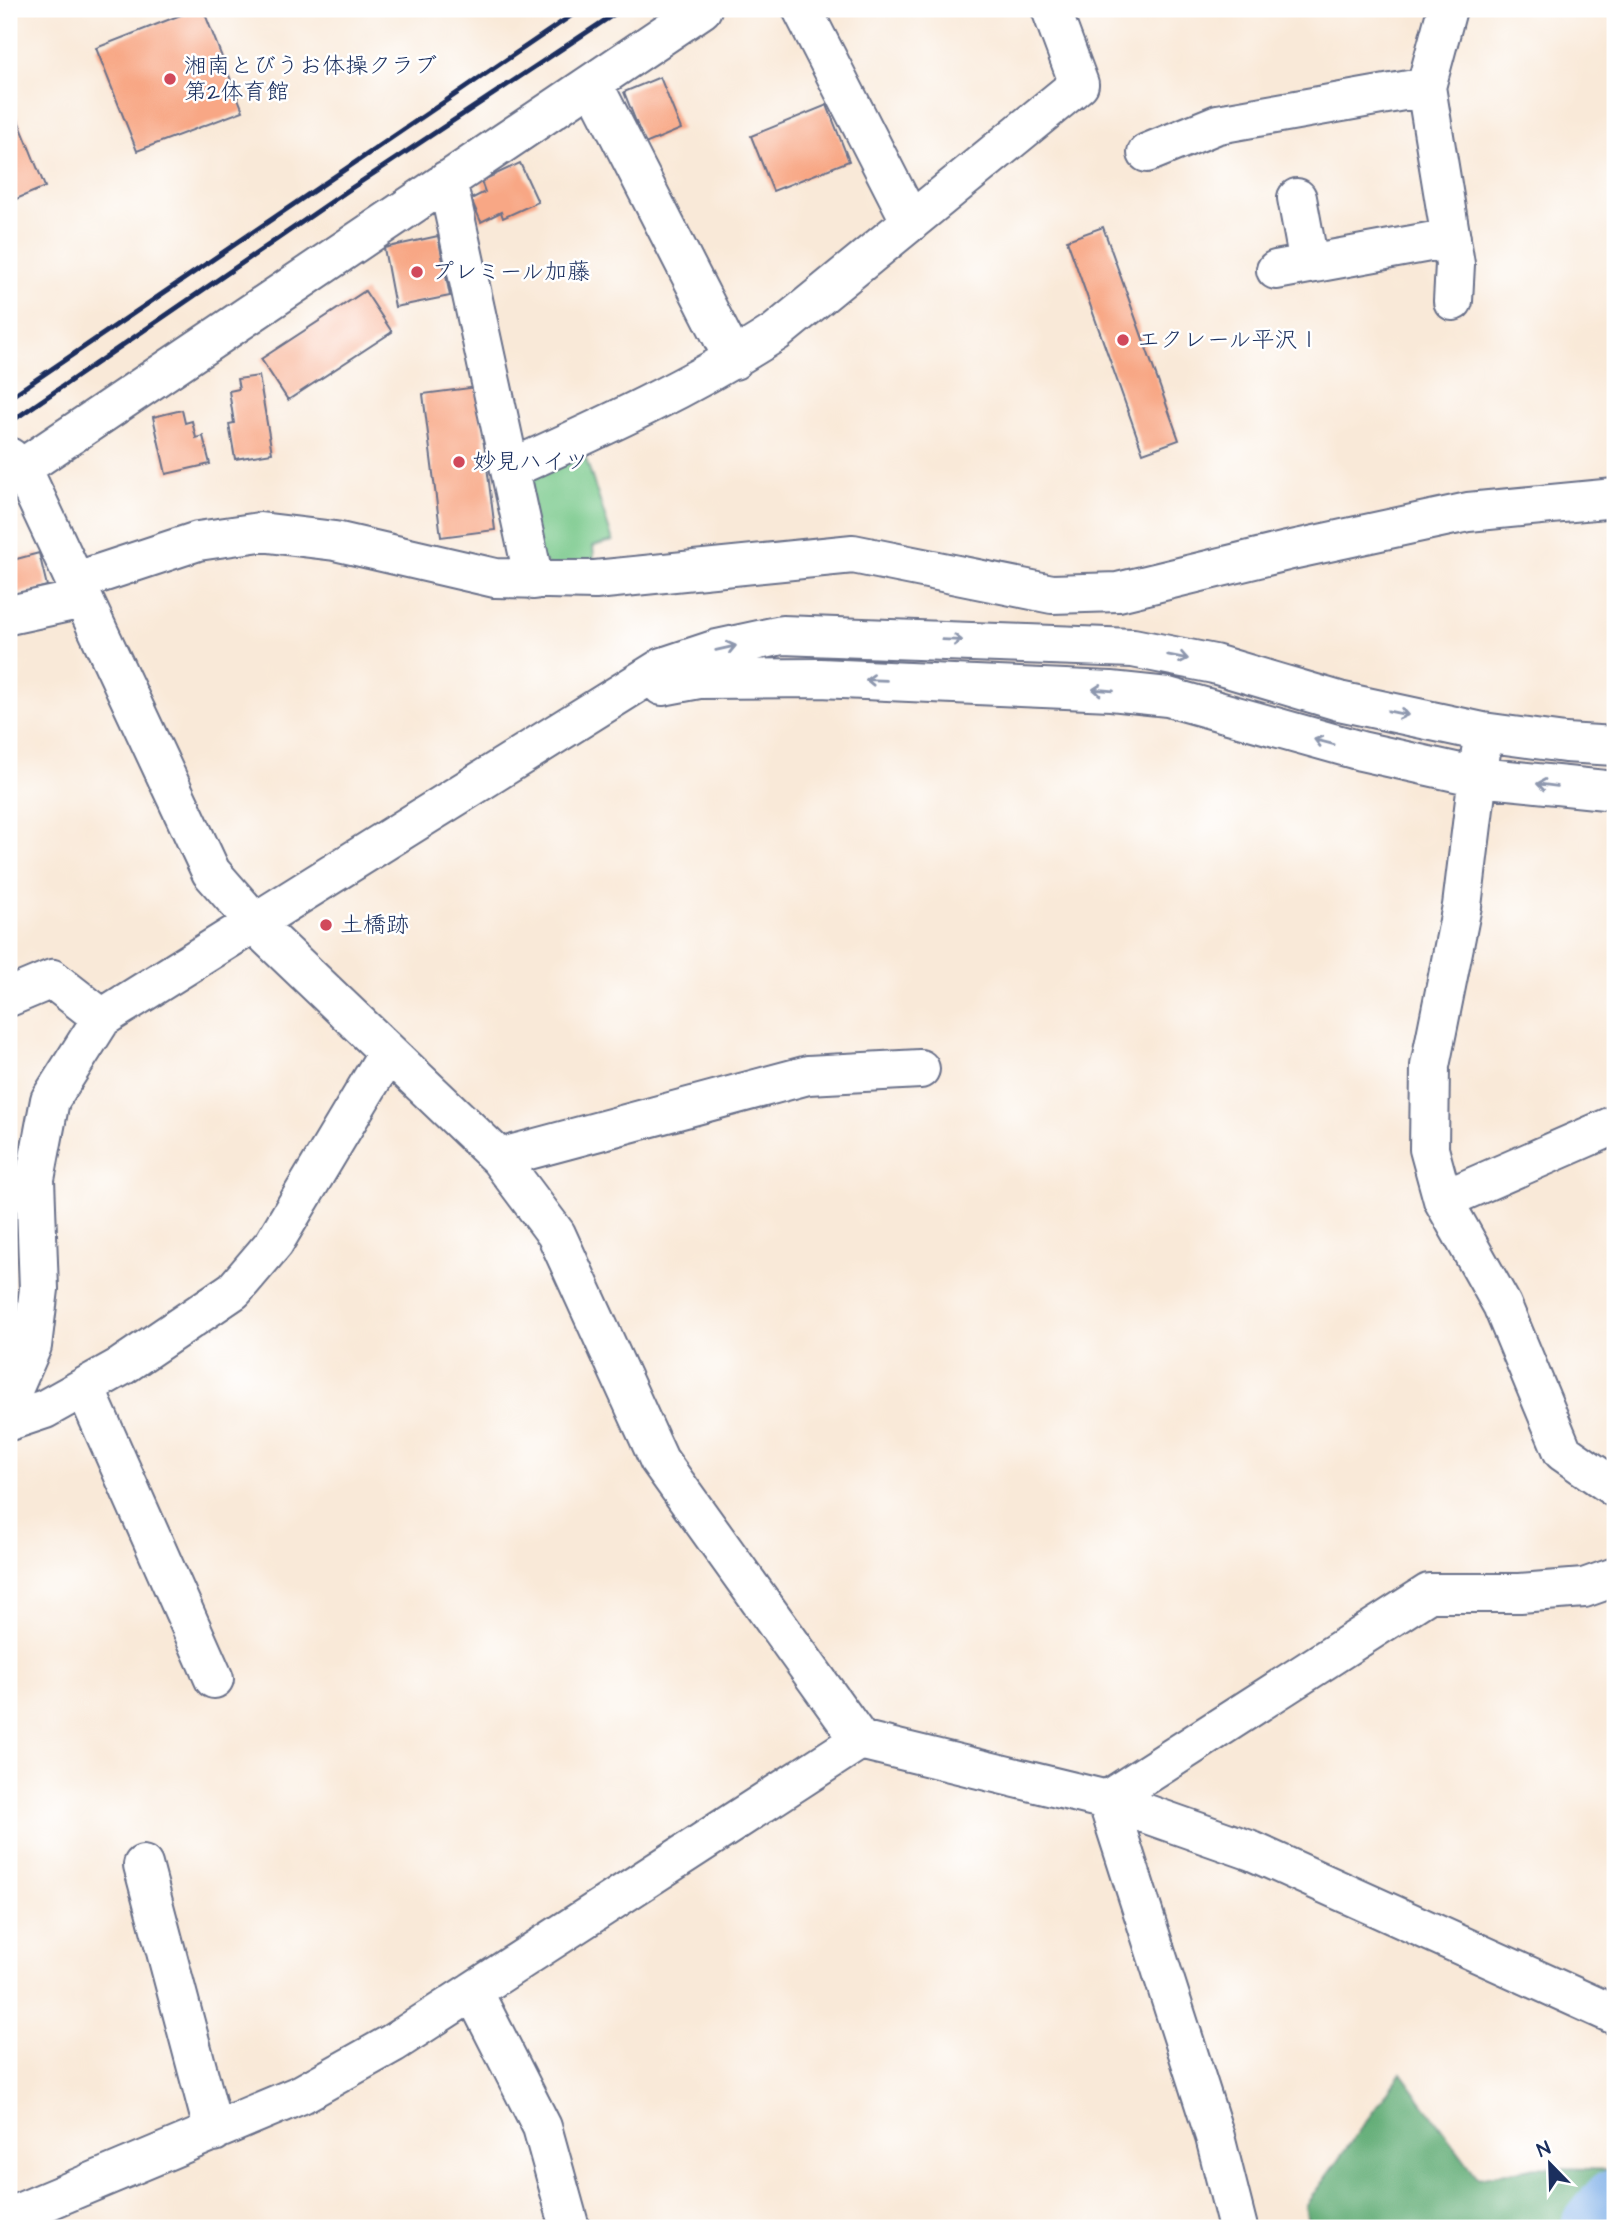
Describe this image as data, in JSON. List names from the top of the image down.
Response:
{
  "places": [
    "湘南とびうお体操クラブ 第2体育館",
    "プレミール加藤",
    "エクレール平沢Ⅰ",
    "妙見ハイツ",
    "土橋跡"
  ],
  "north": "top left"
}
